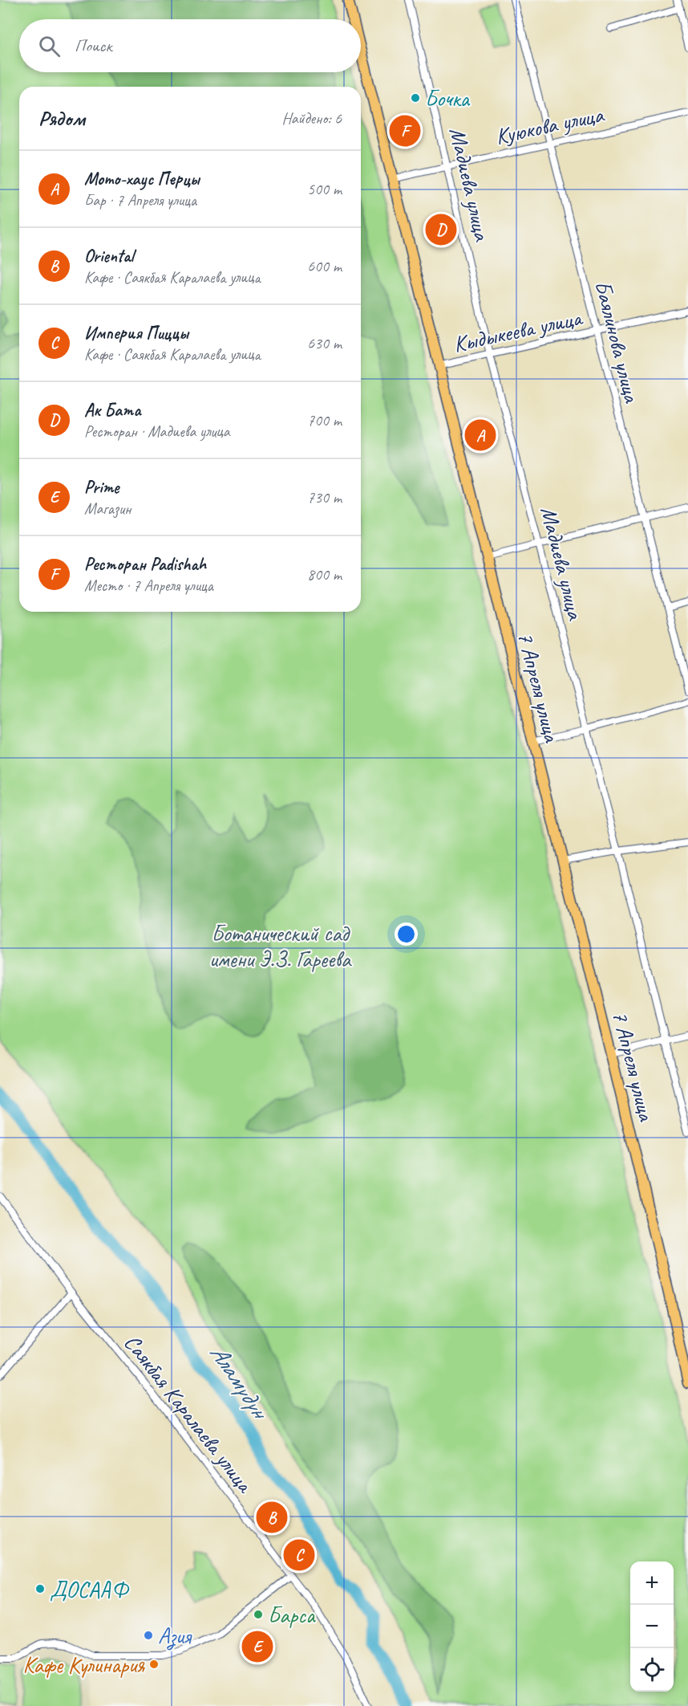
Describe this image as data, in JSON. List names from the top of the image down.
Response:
{
  "streets": {
    "main road": ["7 Апреля улица"],
    "street": [
      "Куюкова улица",
      "Мадиева улица",
      "Кыдыкеева улица",
      "Баялинова улица",
      "Саякбая Каралаева улица"
    ]
  },
  "crossings": [
    ["Куюкова улица", "Мадиева улица"],
    ["Куюкова улица", "Баялинова улица"],
    ["Куюкова улица", "7 Апреля улица"],
    ["Мадиева улица", "Кыдыкеева улица"],
    ["Кыдыкеева улица", "Баялинова улица"],
    ["Кыдыкеева улица", "7 Апреля улица"]
  ],
  "water": ["Аламүдүн"],
  "parks": ["Ботанический сад имени Э.З. Гареева"],
  "places": [
    "Бочка",
    "ДОСААФ",
    "Барса",
    "Азия",
    "Кафе Кулинария"
  ],
  "page": {
    "search": "Поиск",
    "heading": ["Рядом", "Найдено: 6"],
    "pins": [
      "F",
      "D",
      "A",
      "B",
      "C",
      "E"
    ],
    "list": [
      {
        "mark": "A",
        "name": "Мото-хаус Перцы",
        "note": "Бар · 7 Апреля улица",
        "value": "500 m"
      },
      {
        "mark": "B",
        "name": "Oriental",
        "note": "Кафе · Саякбая Каралаева улица",
        "value": "600 m"
      },
      {
        "mark": "C",
        "name": "Империя Пиццы",
        "note": "Кафе · Саякбая Каралаева улица",
        "value": "630 m"
      },
      {
        "mark": "D",
        "name": "Ак Бата",
        "note": "Ресторан · Мадиева улица",
        "value": "700 m"
      },
      {
        "mark": "E",
        "name": "Prime",
        "note": "Магазин",
        "value": "730 m"
      },
      {
        "mark": "F",
        "name": "Ресторан Padishah",
        "note": "Место · 7 Апреля улица",
        "value": "800 m"
      }
    ],
    "map_buttons": ["+", "−"]
  }
}
